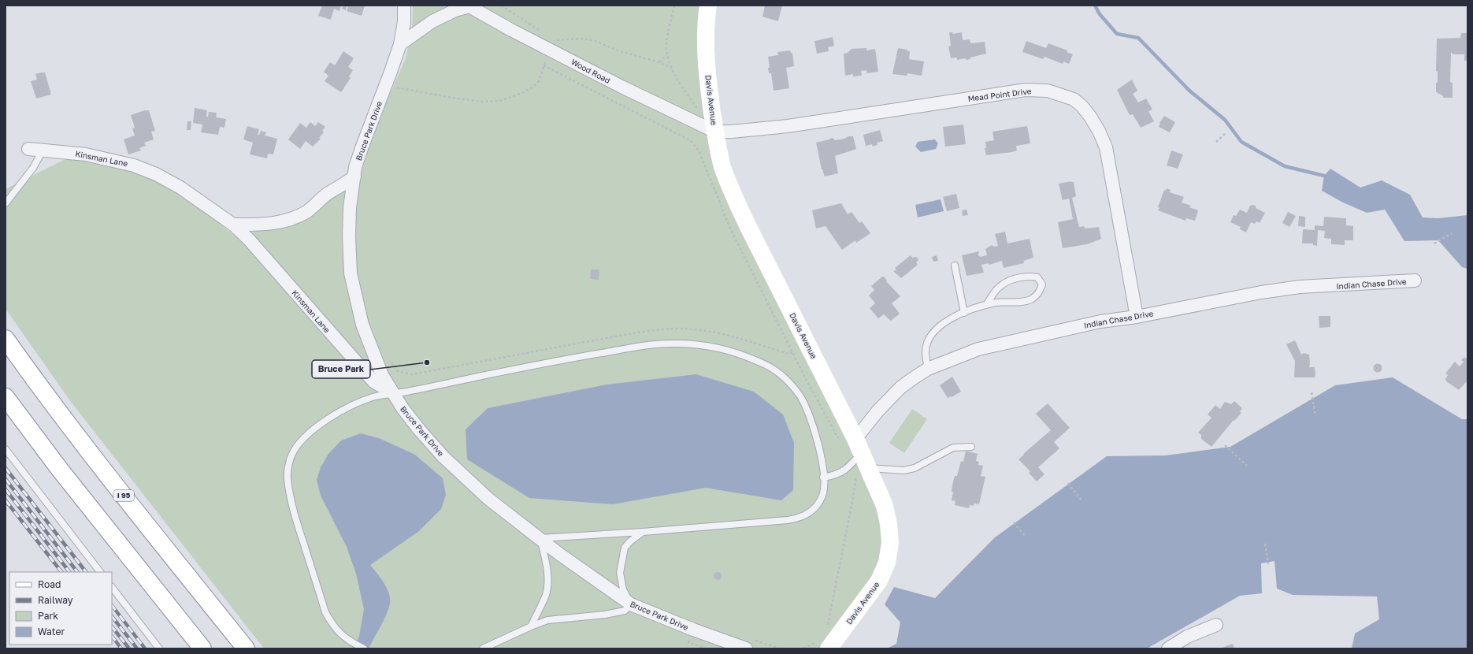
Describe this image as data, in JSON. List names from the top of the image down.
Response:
{
  "streets": {
    "main road": ["Davis Avenue", "I 95"],
    "street": [
      "Wood Road",
      "Mead Point Drive",
      "Bruce Park Drive",
      "Kinsman Lane",
      "Indian Chase Drive"
    ]
  },
  "crossings": [
    ["Wood Road", "Mead Point Drive"],
    ["Wood Road", "Davis Avenue"],
    ["Wood Road", "Bruce Park Drive"],
    ["Mead Point Drive", "Davis Avenue"],
    ["Mead Point Drive", "Indian Chase Drive"],
    ["Davis Avenue", "Indian Chase Drive"],
    ["Bruce Park Drive", "Kinsman Lane"]
  ],
  "places": ["Bruce Park"],
  "legend": [
    "Road",
    "Railway",
    "Park",
    "Water"
  ]
}
